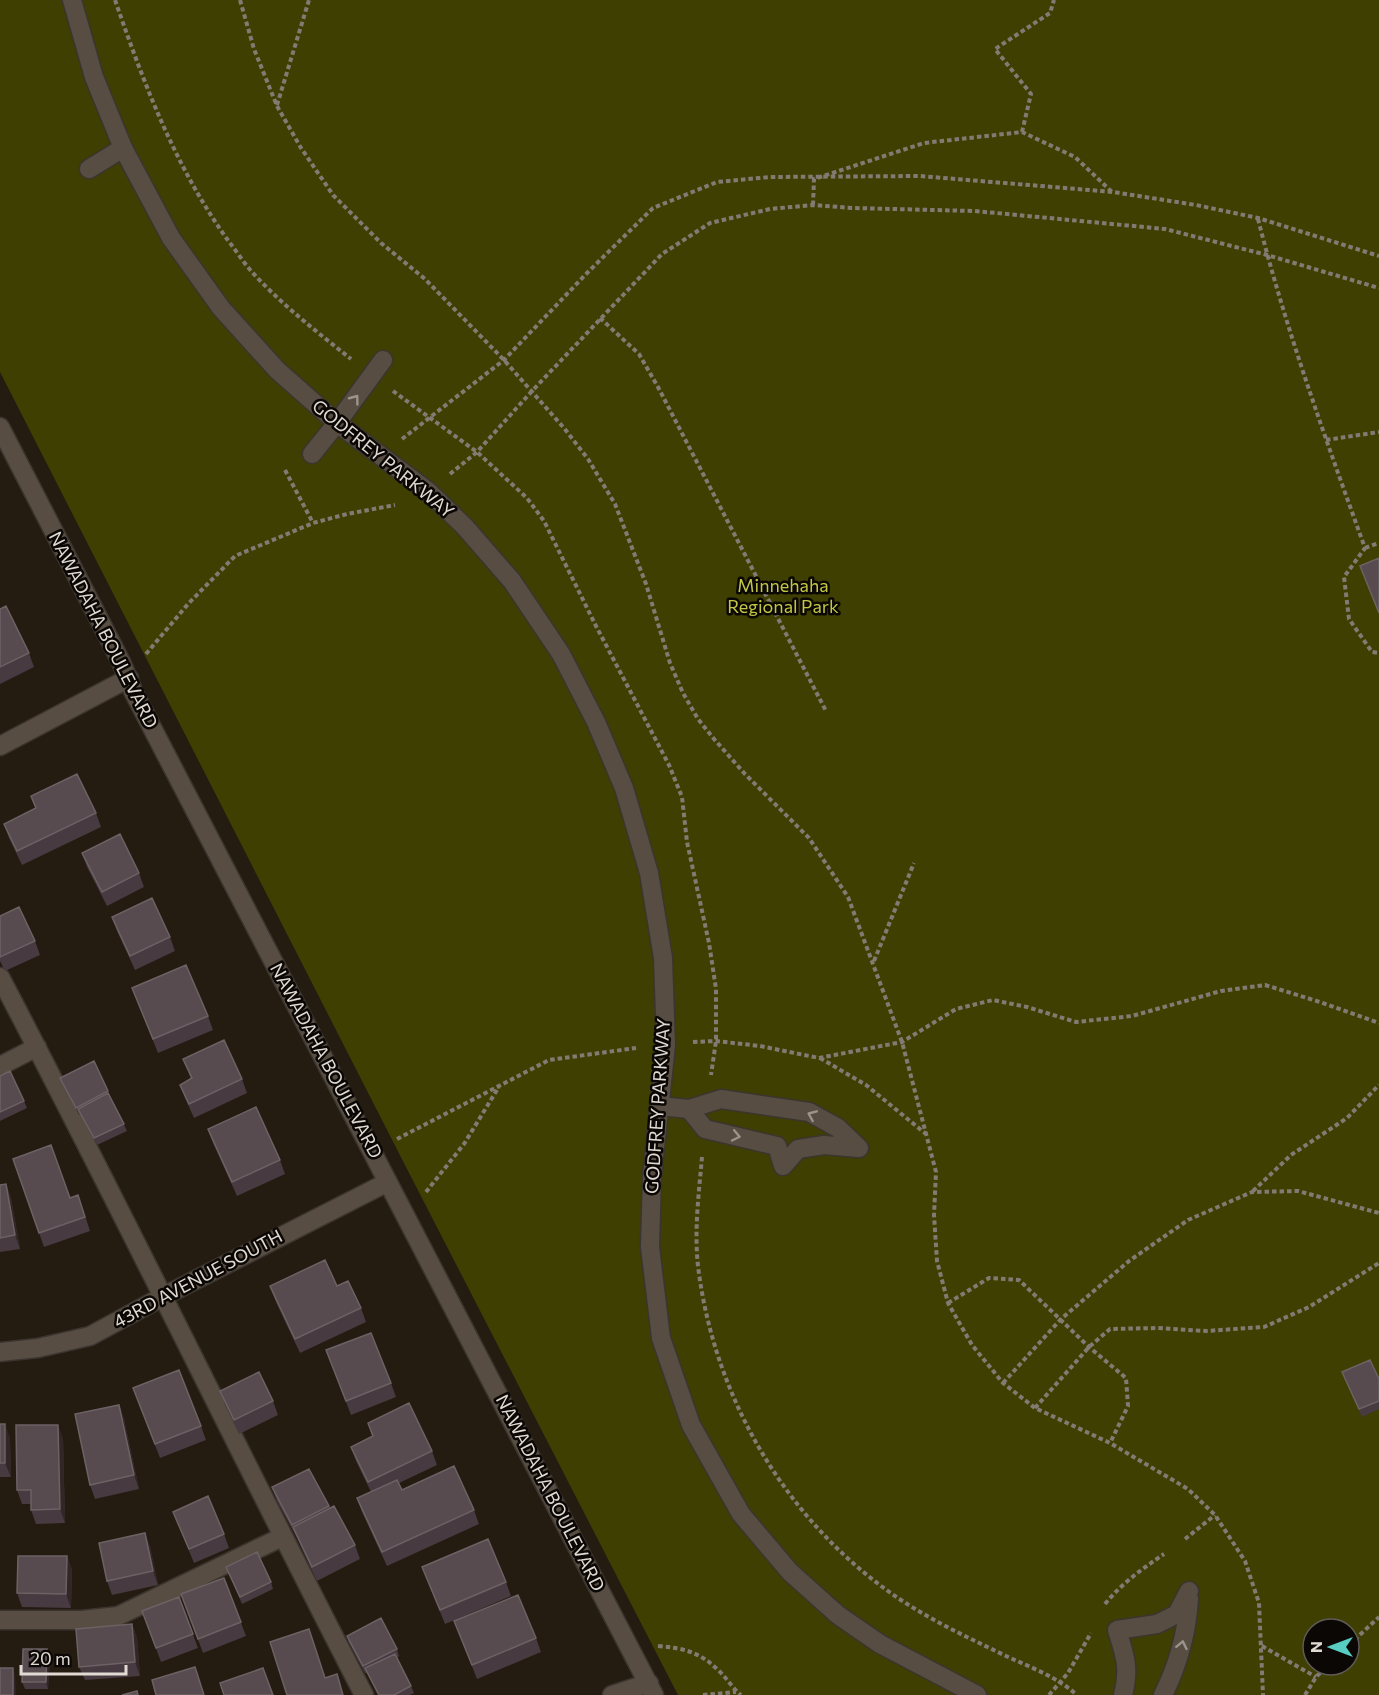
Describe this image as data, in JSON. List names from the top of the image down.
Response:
{
  "streets": {
    "street": ["GODFREY PARKWAY", "NAWADAHA BOULEVARD", "43RD AVENUE SOUTH"]
  },
  "crossings": [
    ["NAWADAHA BOULEVARD", "43RD AVENUE SOUTH"]
  ],
  "parks": ["Minnehaha Regional Park"],
  "scale_bar": "20 m",
  "north": "left"
}
